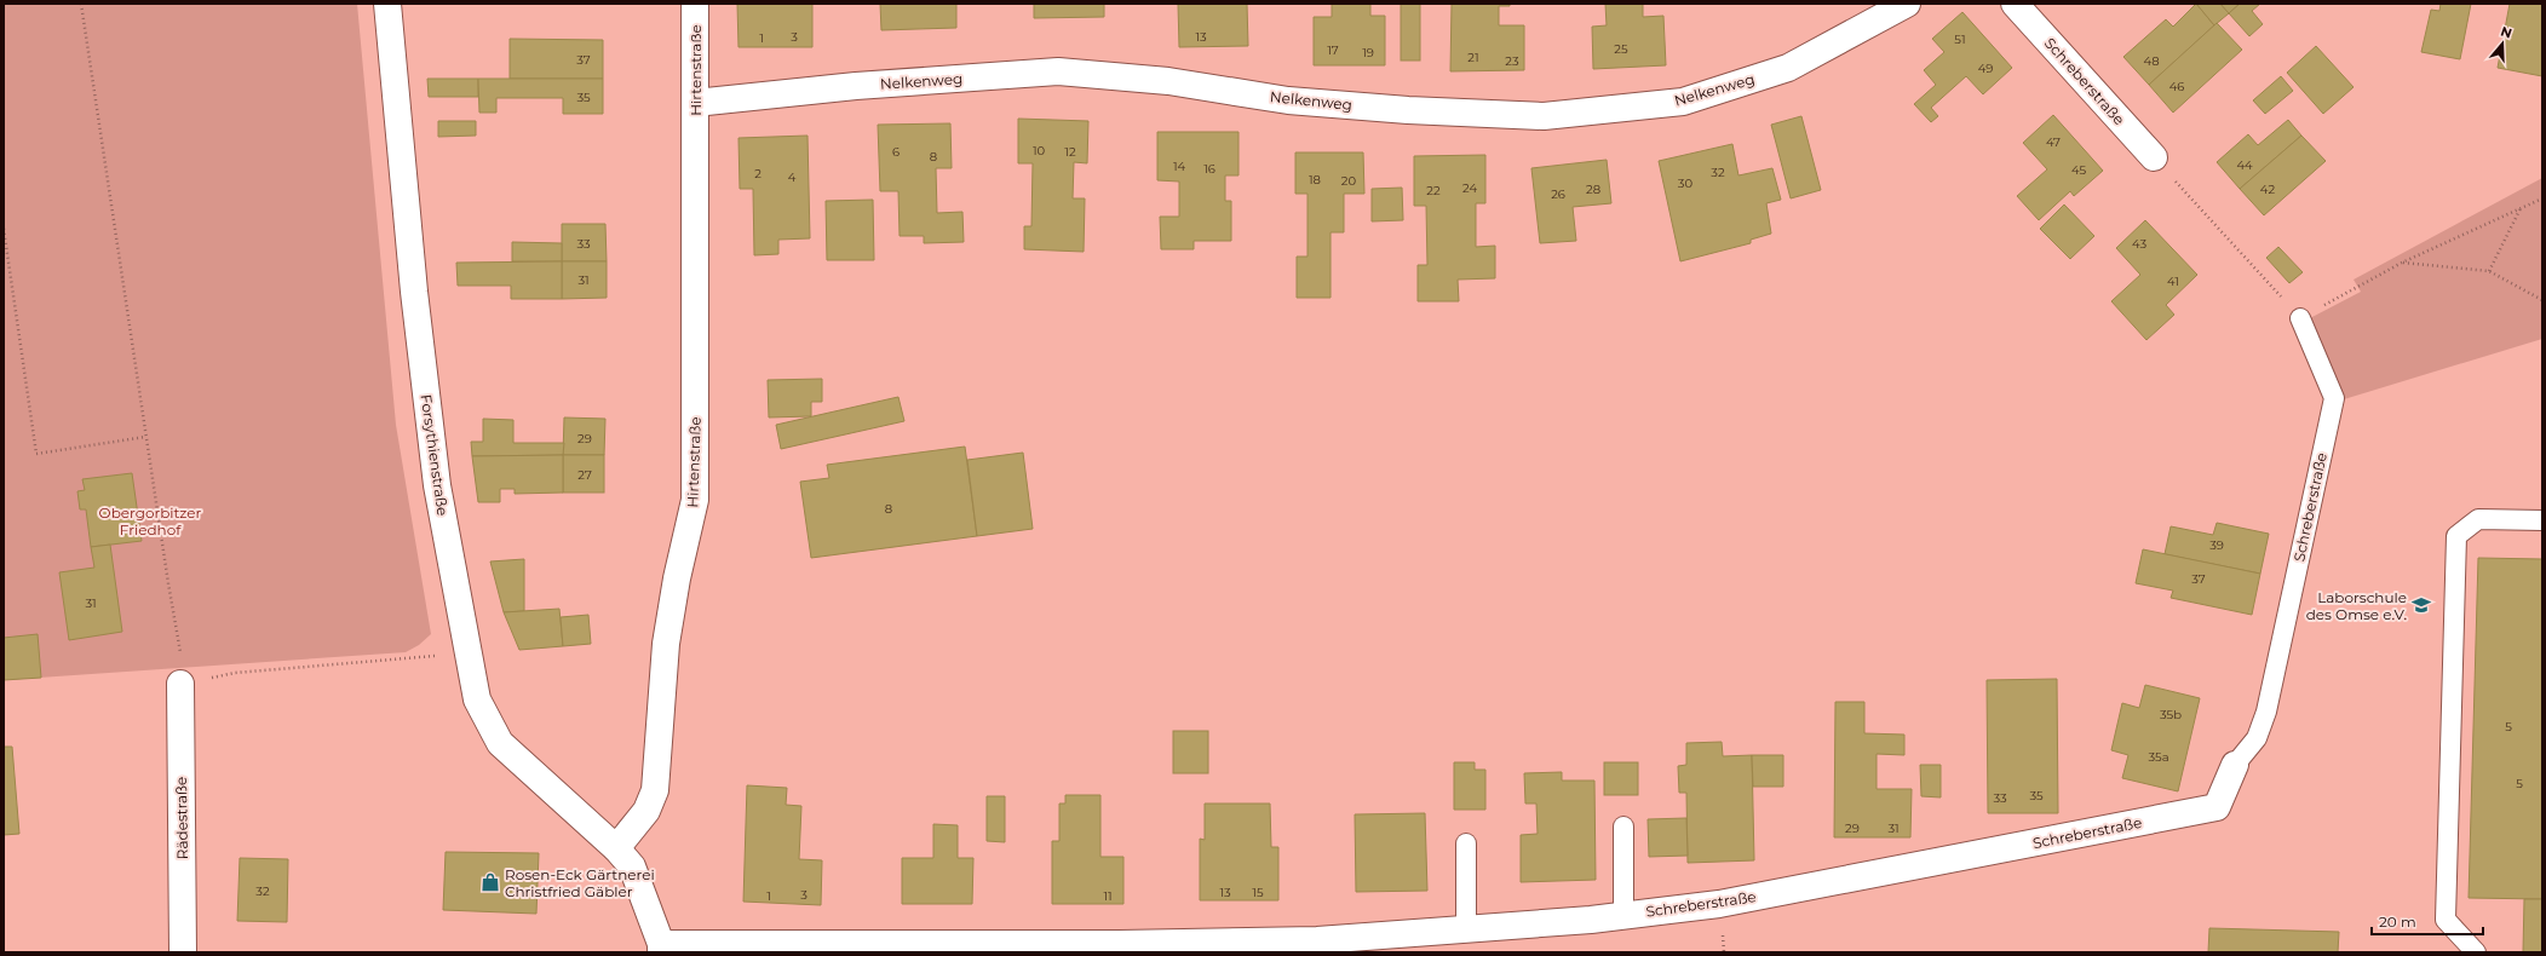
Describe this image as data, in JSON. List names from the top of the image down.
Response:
{
  "streets": {
    "street": [
      "Hirtenstraße",
      "Nelkenweg",
      "Schreberstraße",
      "Forsythienstraße",
      "Rädestraße"
    ]
  },
  "crossings": [
    ["Hirtenstraße", "Nelkenweg"],
    ["Hirtenstraße", "Forsythienstraße"]
  ],
  "parks": ["Obergorbitzer Friedhof"],
  "places": {
    "school or university": ["Laborschule des Omse e.V."],
    "shop": ["Rosen-Eck Gärtnerei Christfried Gäbler"]
  },
  "house_numbers": [
    "3",
    "13",
    "1",
    "51",
    "25",
    "17",
    "19",
    "21",
    "37",
    "23",
    "48",
    "49",
    "46",
    "35",
    "47",
    "10",
    "6",
    "12",
    "8",
    "44",
    "14",
    "16",
    "45",
    "32",
    "2",
    "4",
    "18",
    "20",
    "30",
    "24",
    "28",
    "42",
    "22",
    "26",
    "33",
    "43",
    "31",
    "41",
    "29",
    "27",
    "8",
    "39",
    "37",
    "31",
    "35b",
    "5",
    "35a",
    "5",
    "35",
    "33",
    "29",
    "31",
    "32",
    "13",
    "15",
    "3",
    "1",
    "11"
  ],
  "scale_bar": "20 m",
  "north": "top"
}
